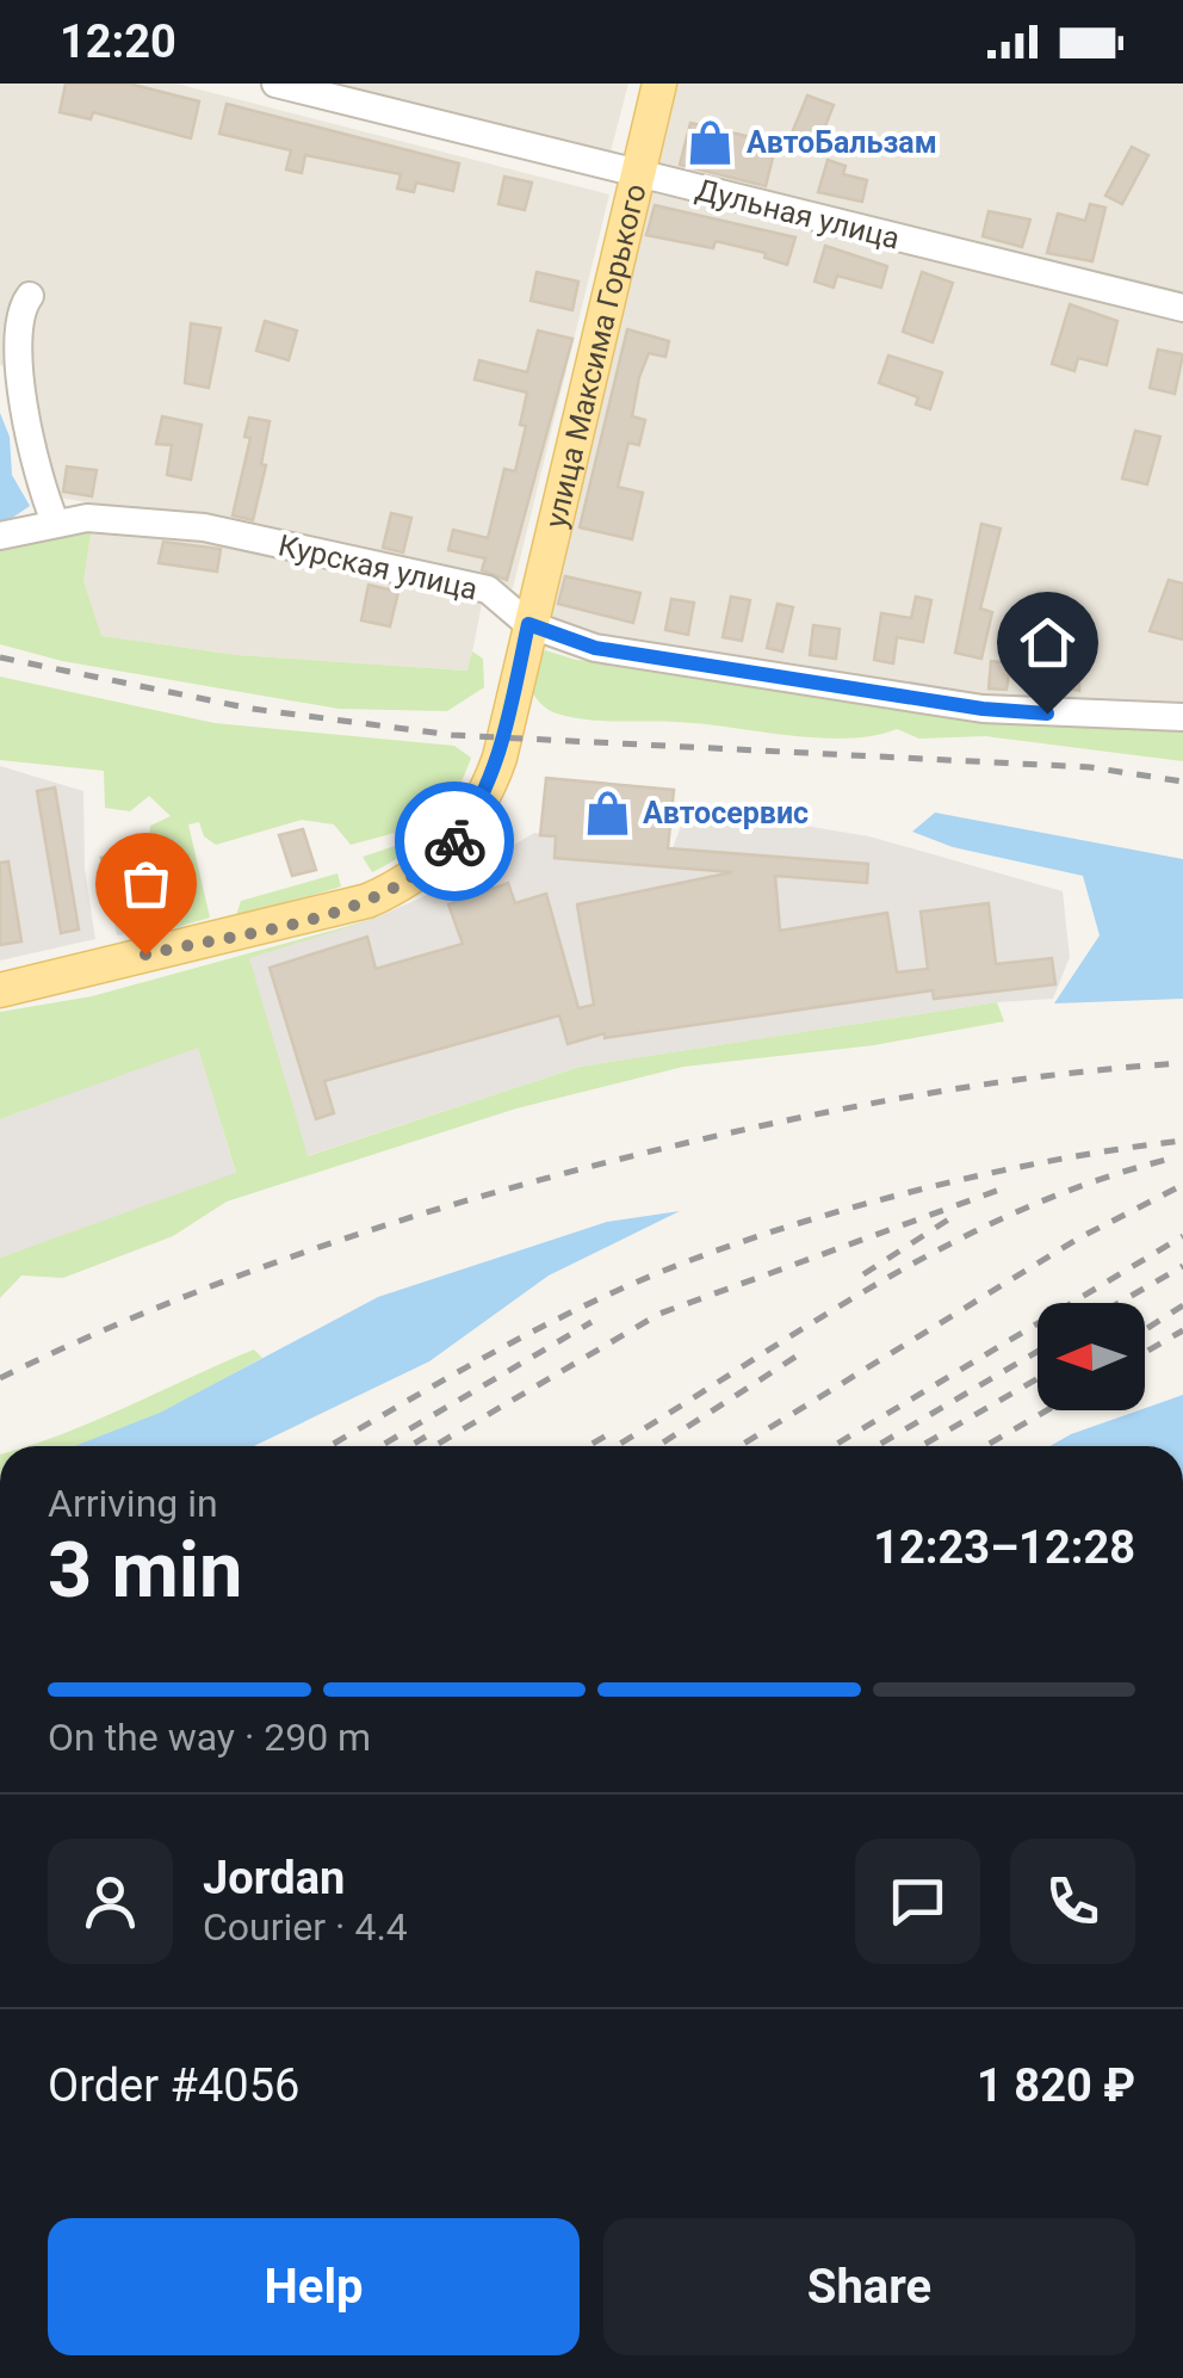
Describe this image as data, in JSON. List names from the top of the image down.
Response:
{
  "streets": {
    "main road": ["улица Максима Горького"],
    "street": ["Дульная улица", "Курская улица"]
  },
  "crossings": [
    ["Дульная улица", "улица Максима Горького"],
    ["улица Максима Горького", "Курская улица"]
  ],
  "places": {
    "shop": ["АвтоБальзам", "Автосервис"]
  },
  "north": "left",
  "page": {
    "status": "12:20",
    "heading": ["3 min", "Arriving in", "12:23–12:28"],
    "panel": [
      "Jordan",
      "Courier · 4.4",
      "Order #4056",
      "1 820 ₽"
    ],
    "bar": "On the way · 290 m",
    "buttons": ["Help", "Share"]
  }
}
